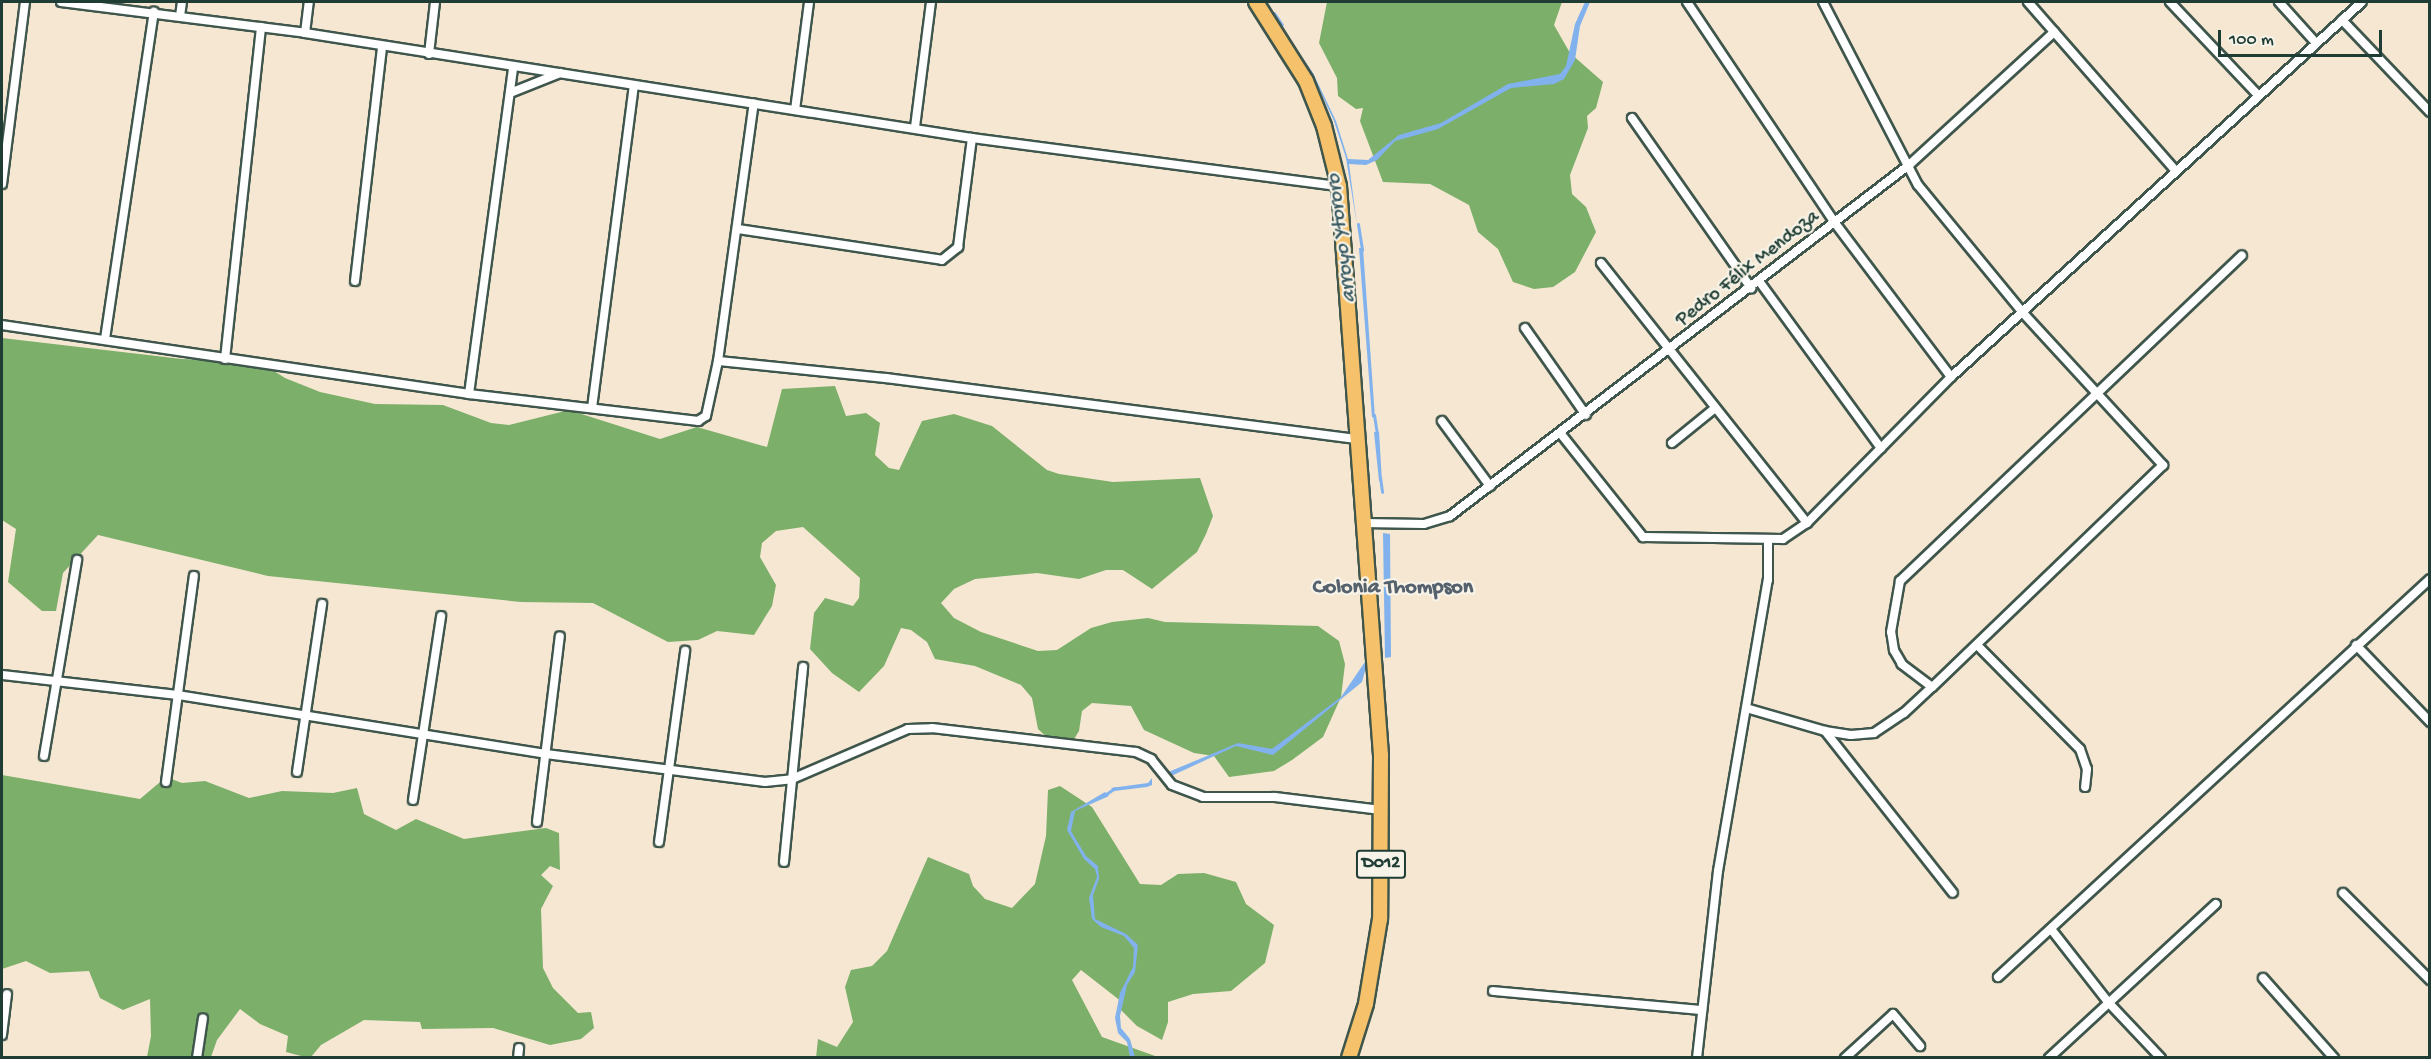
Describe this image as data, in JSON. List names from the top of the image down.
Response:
{
  "streets": {
    "main road": ["D012"],
    "street": ["Pedro Félix Mendoza"]
  },
  "crossings": [
    ["Pedro Félix Mendoza", "D012"]
  ],
  "districts": ["Colonia Thompson"],
  "water": ["arroyo Ytororo"],
  "scale_bar": "100 m"
}
